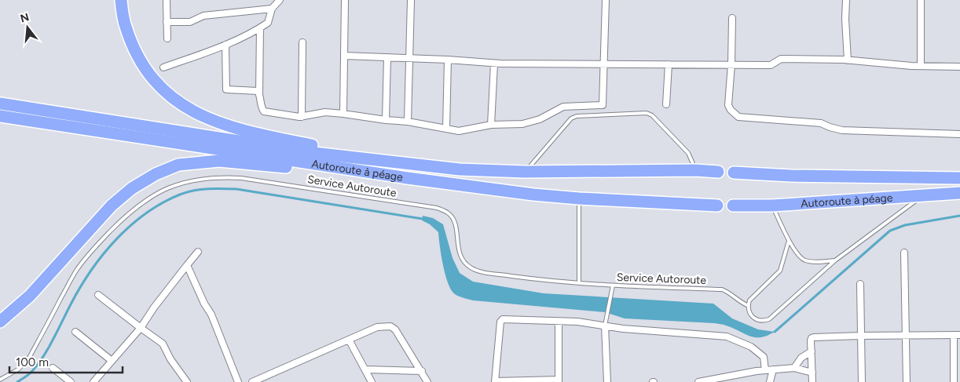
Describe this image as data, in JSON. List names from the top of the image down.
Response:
{
  "streets": {
    "highway": ["Autoroute à péage"],
    "lane": ["Service Autoroute"]
  },
  "scale_bar": "100 m",
  "north": "top"
}
